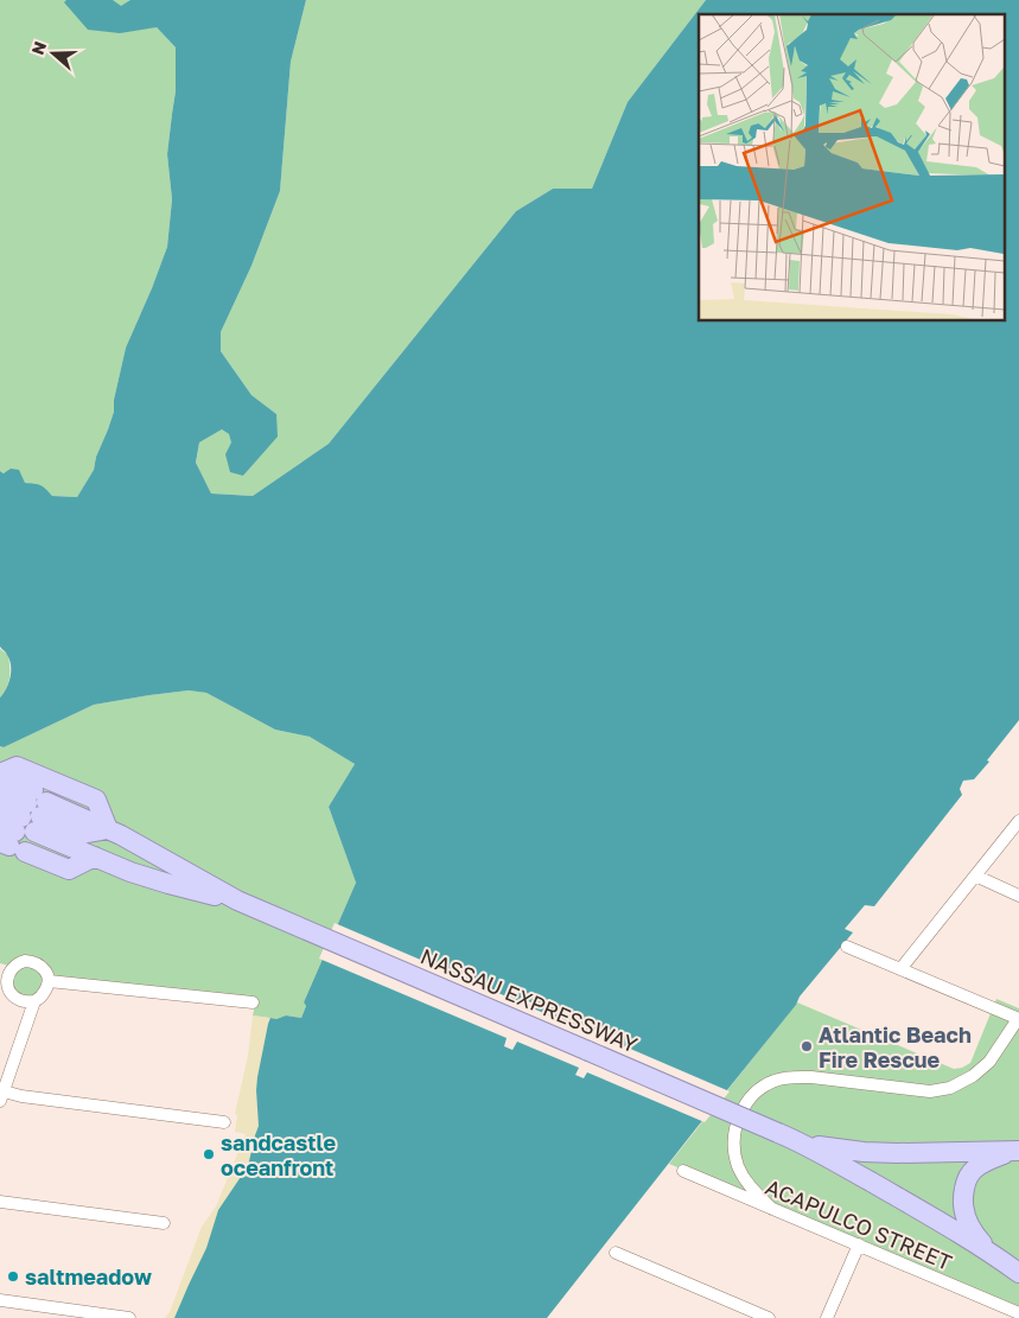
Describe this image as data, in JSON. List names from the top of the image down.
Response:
{
  "streets": {
    "highway": ["NASSAU EXPRESSWAY"],
    "street": ["ACAPULCO STREET"]
  },
  "places": ["Atlantic Beach Fire Rescue", "sandcastle oceanfront", "saltmeadow"],
  "north": "left"
}
